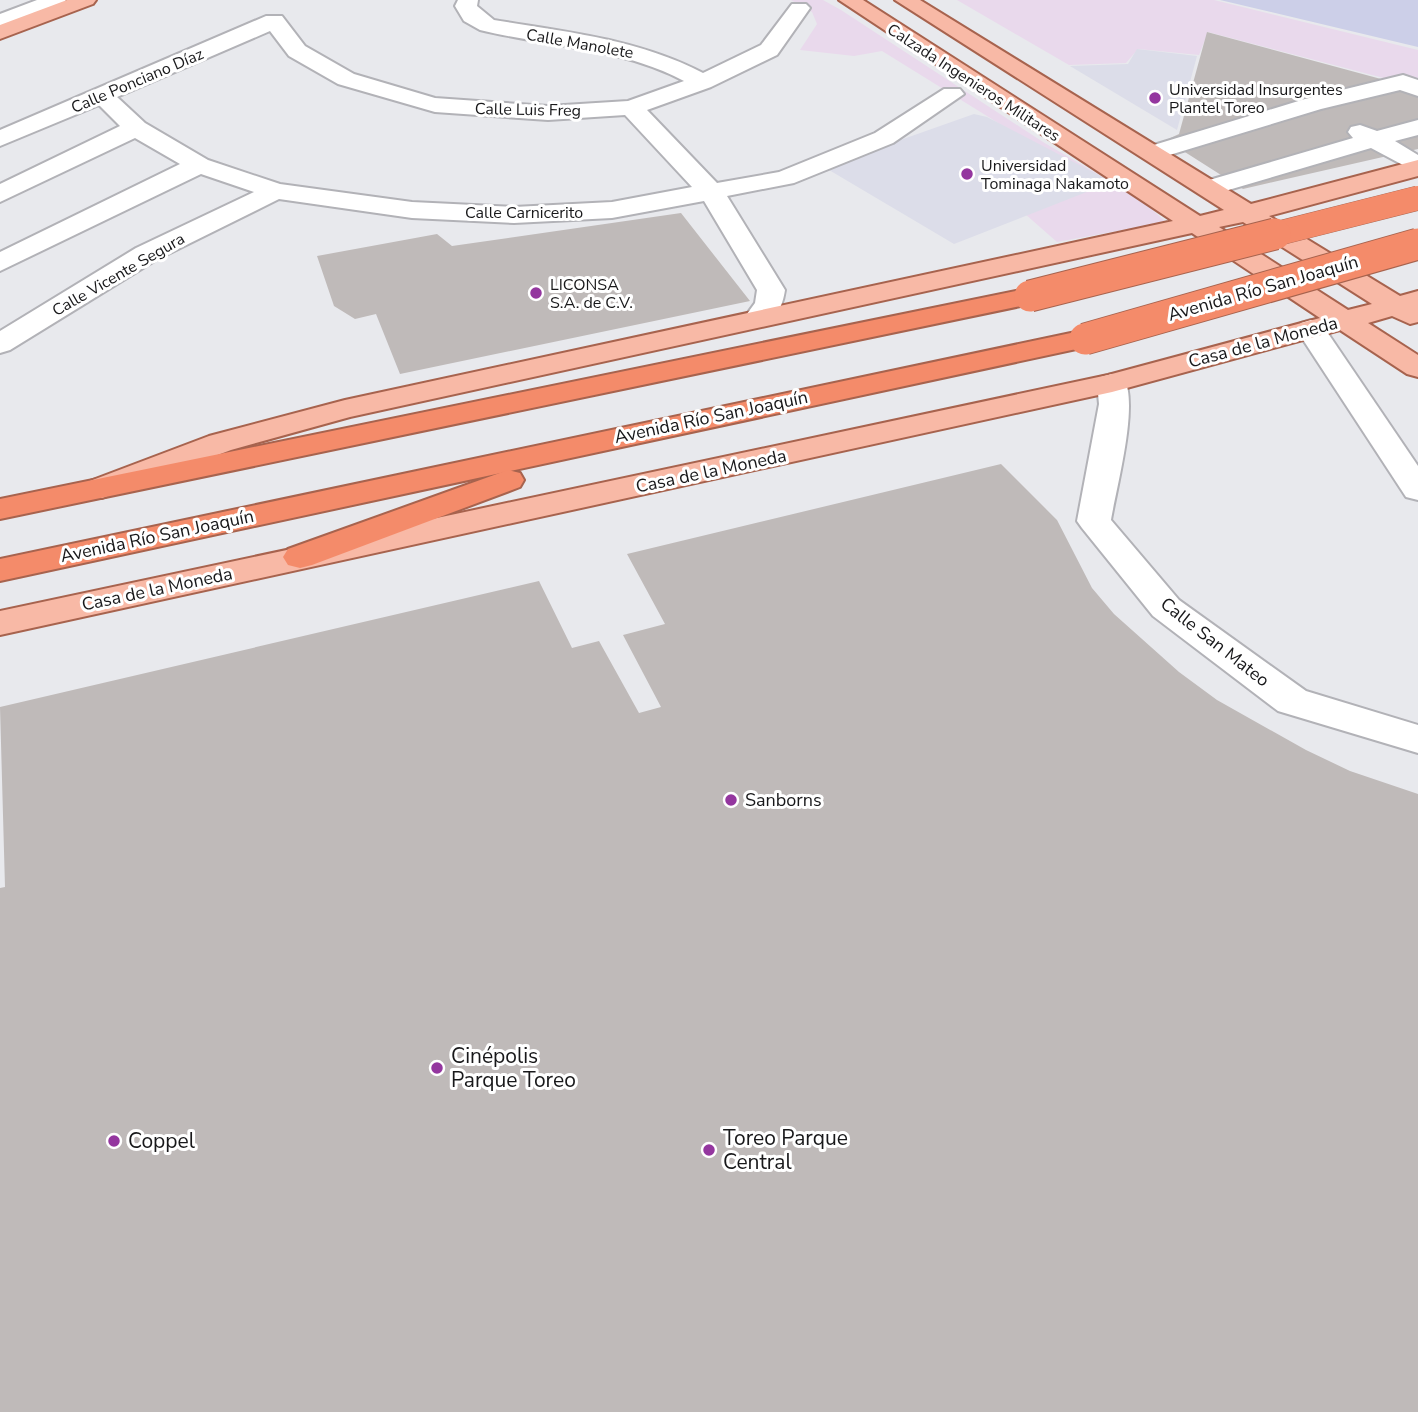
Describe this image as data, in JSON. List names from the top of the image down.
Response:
{
  "streets": {
    "highway": ["Avenida Río San Joaquín"],
    "main road": ["Calzada Ingenieros Militares", "Casa de la Moneda"],
    "street": [
      "Calle Manolete",
      "Calle Ponciano Díaz",
      "Calle Luis Freg",
      "Calle Carnicerito",
      "Calle Vicente Segura",
      "Calle San Mateo"
    ]
  },
  "crossings": [
    ["Calle Manolete", "Calle Luis Freg"],
    ["Calle Ponciano Díaz", "Calle Luis Freg"],
    ["Calle Ponciano Díaz", "Calle Carnicerito"],
    ["Calzada Ingenieros Militares", "Casa de la Moneda"],
    ["Calle Carnicerito", "Calle Vicente Segura"],
    ["Casa de la Moneda", "Calle San Mateo"]
  ],
  "places": [
    "Universidad Insurgentes Plantel Toreo",
    "Universidad Tominaga Nakamoto",
    "LICONSA S.A. de C.V.",
    "Sanborns",
    "Cinépolis Parque Toreo",
    "Coppel",
    "Toreo Parque Central"
  ]
}
